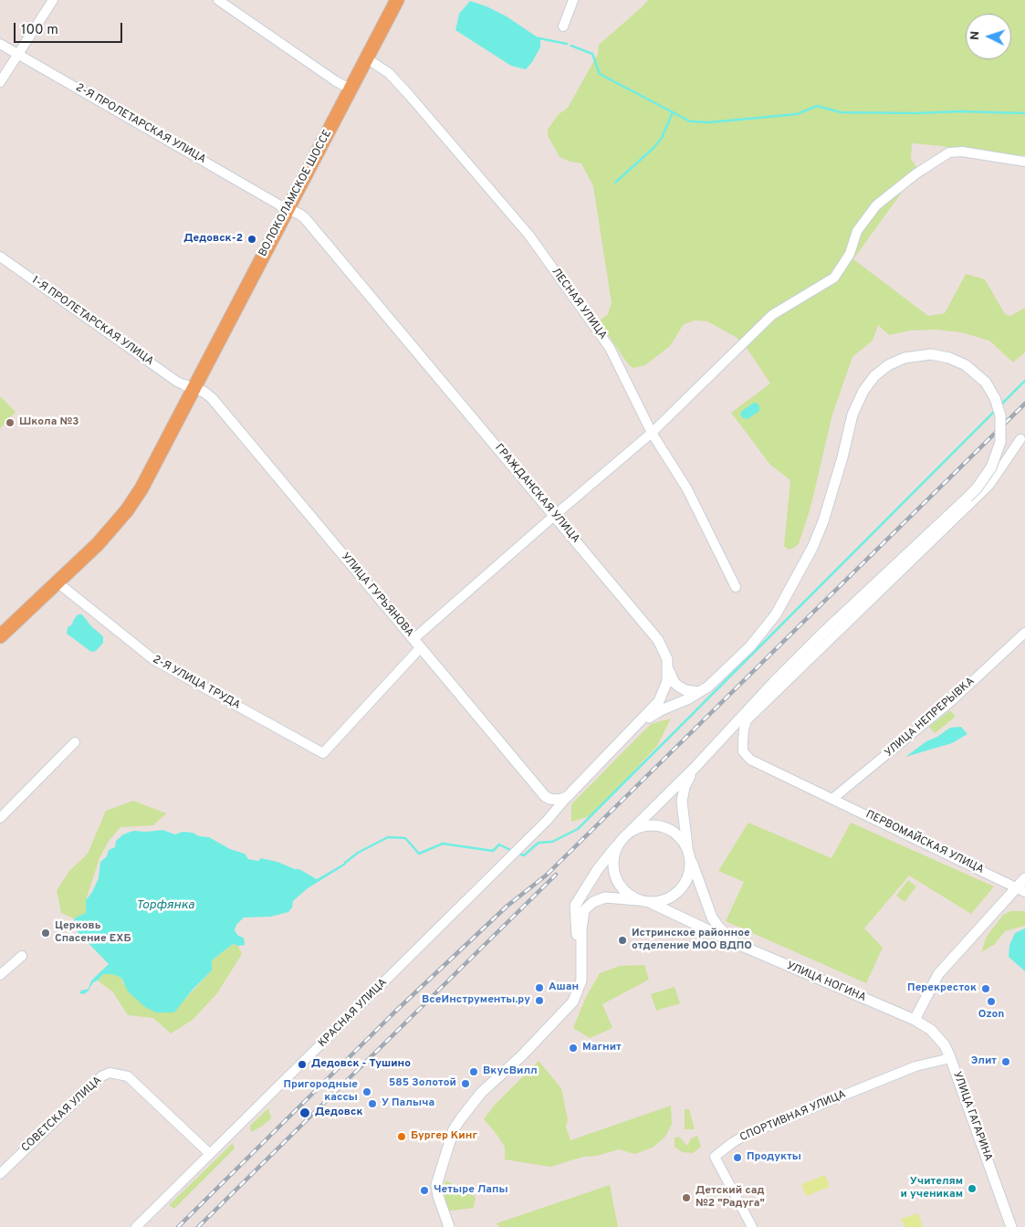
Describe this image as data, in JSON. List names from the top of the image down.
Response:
{
  "streets": {
    "main road": ["ВОЛОКОЛАМСКОЕ ШОССЕ"],
    "street": [
      "2-Я ПРОЛЕТАРСКАЯ УЛИЦА",
      "ЛЕСНАЯ УЛИЦА",
      "1-Я ПРОЛЕТАРСКАЯ УЛИЦА",
      "ГРАЖДАНСКАЯ УЛИЦА",
      "УЛИЦА ГУРЬЯНОВА",
      "2-Я УЛИЦА ТРУДА",
      "УЛИЦА НЕПРЕРЫВКА",
      "ПЕРВОМАЙСКАЯ УЛИЦА",
      "УЛИЦА НОГИНА",
      "КРАСНАЯ УЛИЦА",
      "СОВЕТСКАЯ УЛИЦА",
      "СПОРТИВНАЯ УЛИЦА",
      "УЛИЦА ГАГАРИНА"
    ]
  },
  "crossings": [
    ["2-Я ПРОЛЕТАРСКАЯ УЛИЦА", "ВОЛОКОЛАМСКОЕ ШОССЕ"],
    ["2-Я ПРОЛЕТАРСКАЯ УЛИЦА", "ГРАЖДАНСКАЯ УЛИЦА"],
    ["ВОЛОКОЛАМСКОЕ ШОССЕ", "ЛЕСНАЯ УЛИЦА"],
    ["ВОЛОКОЛАМСКОЕ ШОССЕ", "1-Я ПРОЛЕТАРСКАЯ УЛИЦА"],
    ["ВОЛОКОЛАМСКОЕ ШОССЕ", "ГРАЖДАНСКАЯ УЛИЦА"],
    ["ВОЛОКОЛАМСКОЕ ШОССЕ", "УЛИЦА ГУРЬЯНОВА"],
    ["1-Я ПРОЛЕТАРСКАЯ УЛИЦА", "УЛИЦА ГУРЬЯНОВА"],
    ["ГРАЖДАНСКАЯ УЛИЦА", "УЛИЦА ГУРЬЯНОВА"],
    ["ГРАЖДАНСКАЯ УЛИЦА", "КРАСНАЯ УЛИЦА"],
    ["УЛИЦА ГУРЬЯНОВА", "2-Я УЛИЦА ТРУДА"],
    ["УЛИЦА ГУРЬЯНОВА", "КРАСНАЯ УЛИЦА"],
    ["УЛИЦА НЕПРЕРЫВКА", "ПЕРВОМАЙСКАЯ УЛИЦА"],
    ["УЛИЦА НОГИНА", "УЛИЦА ГАГАРИНА"],
    ["КРАСНАЯ УЛИЦА", "СОВЕТСКАЯ УЛИЦА"],
    ["СПОРТИВНАЯ УЛИЦА", "УЛИЦА ГАГАРИНА"]
  ],
  "water": ["Торфянка"],
  "places": [
    "Дедовск-2",
    "Школа №3",
    "Церковь Спасение ЕХБ",
    "Истринское районное отделение МОО ВДПО",
    "Ашан",
    "Перекресток",
    "ВсеИнструменты.ру",
    "Ozon",
    "Магнит",
    "Элит",
    "Дедовск - Тушино",
    "ВкусВилл",
    "585 Золотой",
    "Пригородные кассы",
    "У Палыча",
    "Дедовск",
    "Бургер Кинг",
    "Продукты",
    "Учителям и ученикам",
    "Четыре Лапы",
    "Детский сад №2 \"Радуга\""
  ],
  "scale_bar": "100 m",
  "north": "left"
}
